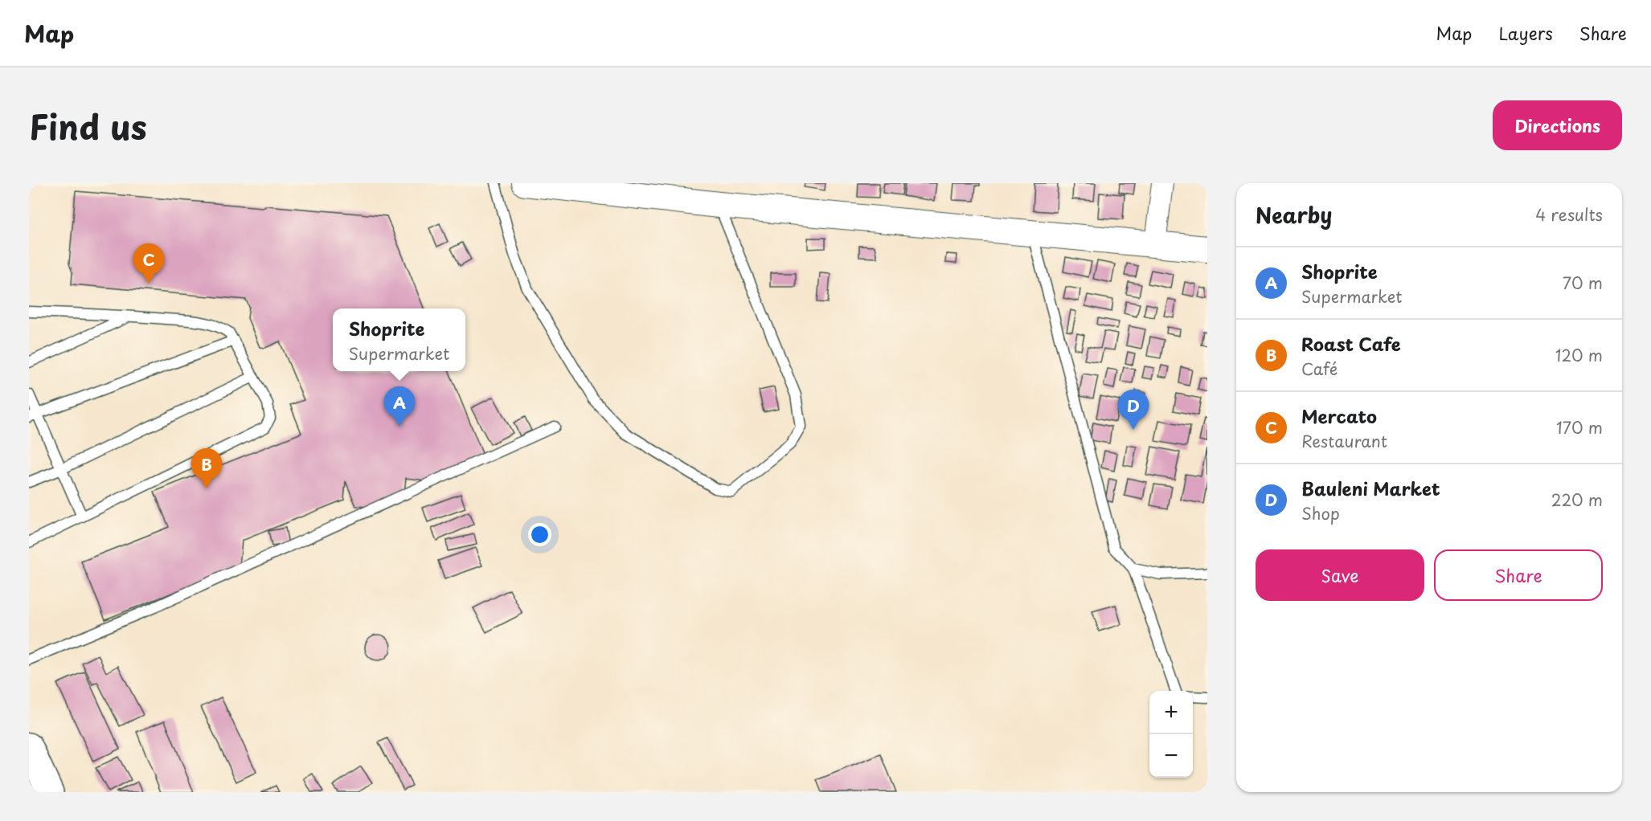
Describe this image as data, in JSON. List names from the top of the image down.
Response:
{
  "page": {
    "header": "Map",
    "nav": ["Map", "Layers", "Share"],
    "title": "Find us",
    "buttons": [
      "Directions",
      ["Save", "Share"]
    ],
    "heading": ["Nearby", "4 results"],
    "pins": [
      "C",
      "A",
      "D",
      "B"
    ],
    "list": [
      {
        "mark": "A",
        "name": "Shoprite",
        "note": "Supermarket",
        "value": "70 m"
      },
      {
        "mark": "B",
        "name": "Roast Cafe",
        "note": "Café",
        "value": "120 m"
      },
      {
        "mark": "C",
        "name": "Mercato",
        "note": "Restaurant",
        "value": "170 m"
      },
      {
        "mark": "D",
        "name": "Bauleni Market",
        "note": "Shop",
        "value": "220 m"
      }
    ],
    "popup": ["Shoprite", "Supermarket"],
    "map_buttons": ["+", "−"]
  }
}
